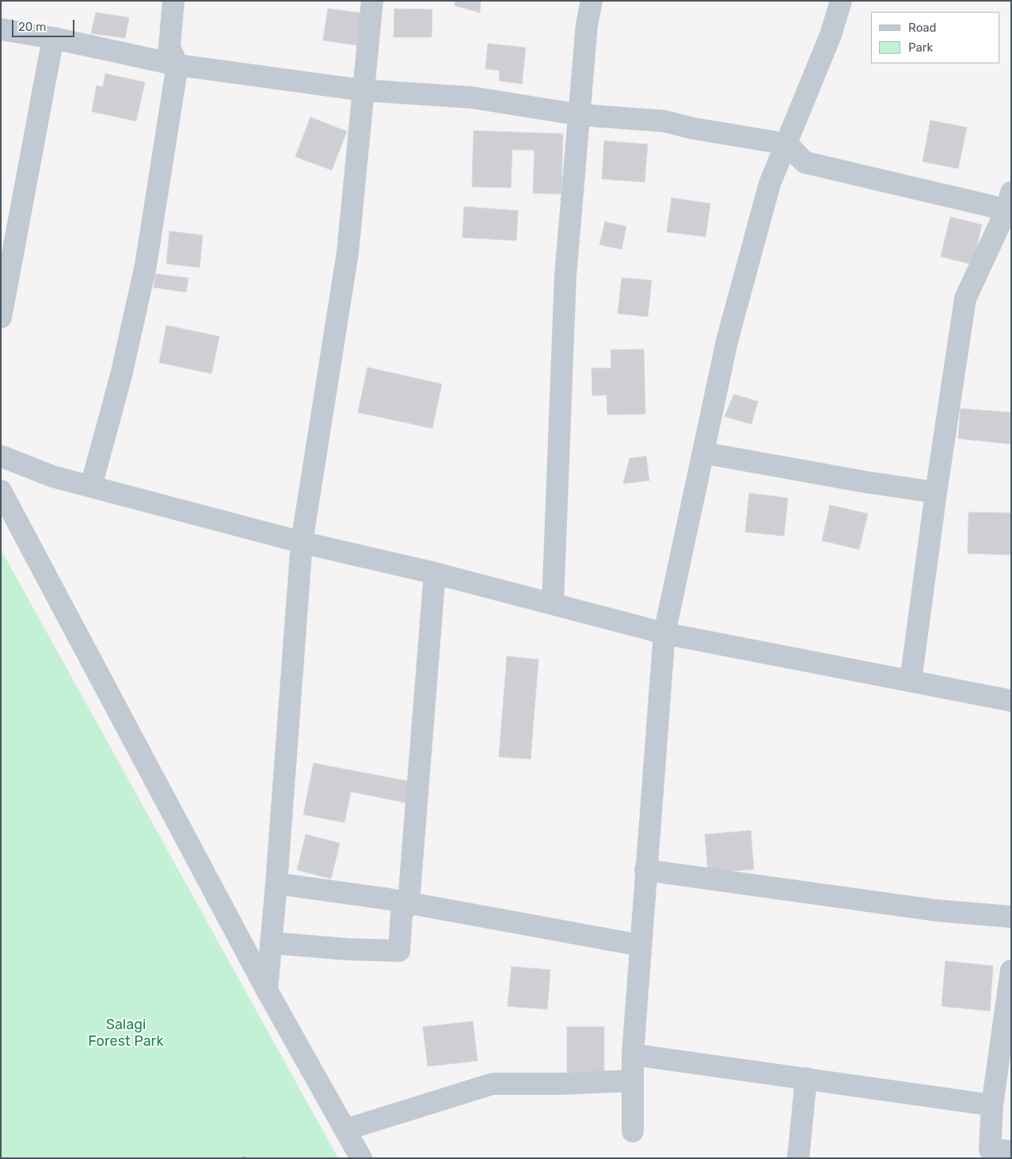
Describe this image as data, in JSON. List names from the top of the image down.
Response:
{
  "parks": ["Salagi Forest Park"],
  "legend": ["Road", "Park"],
  "scale_bar": "20 m"
}
